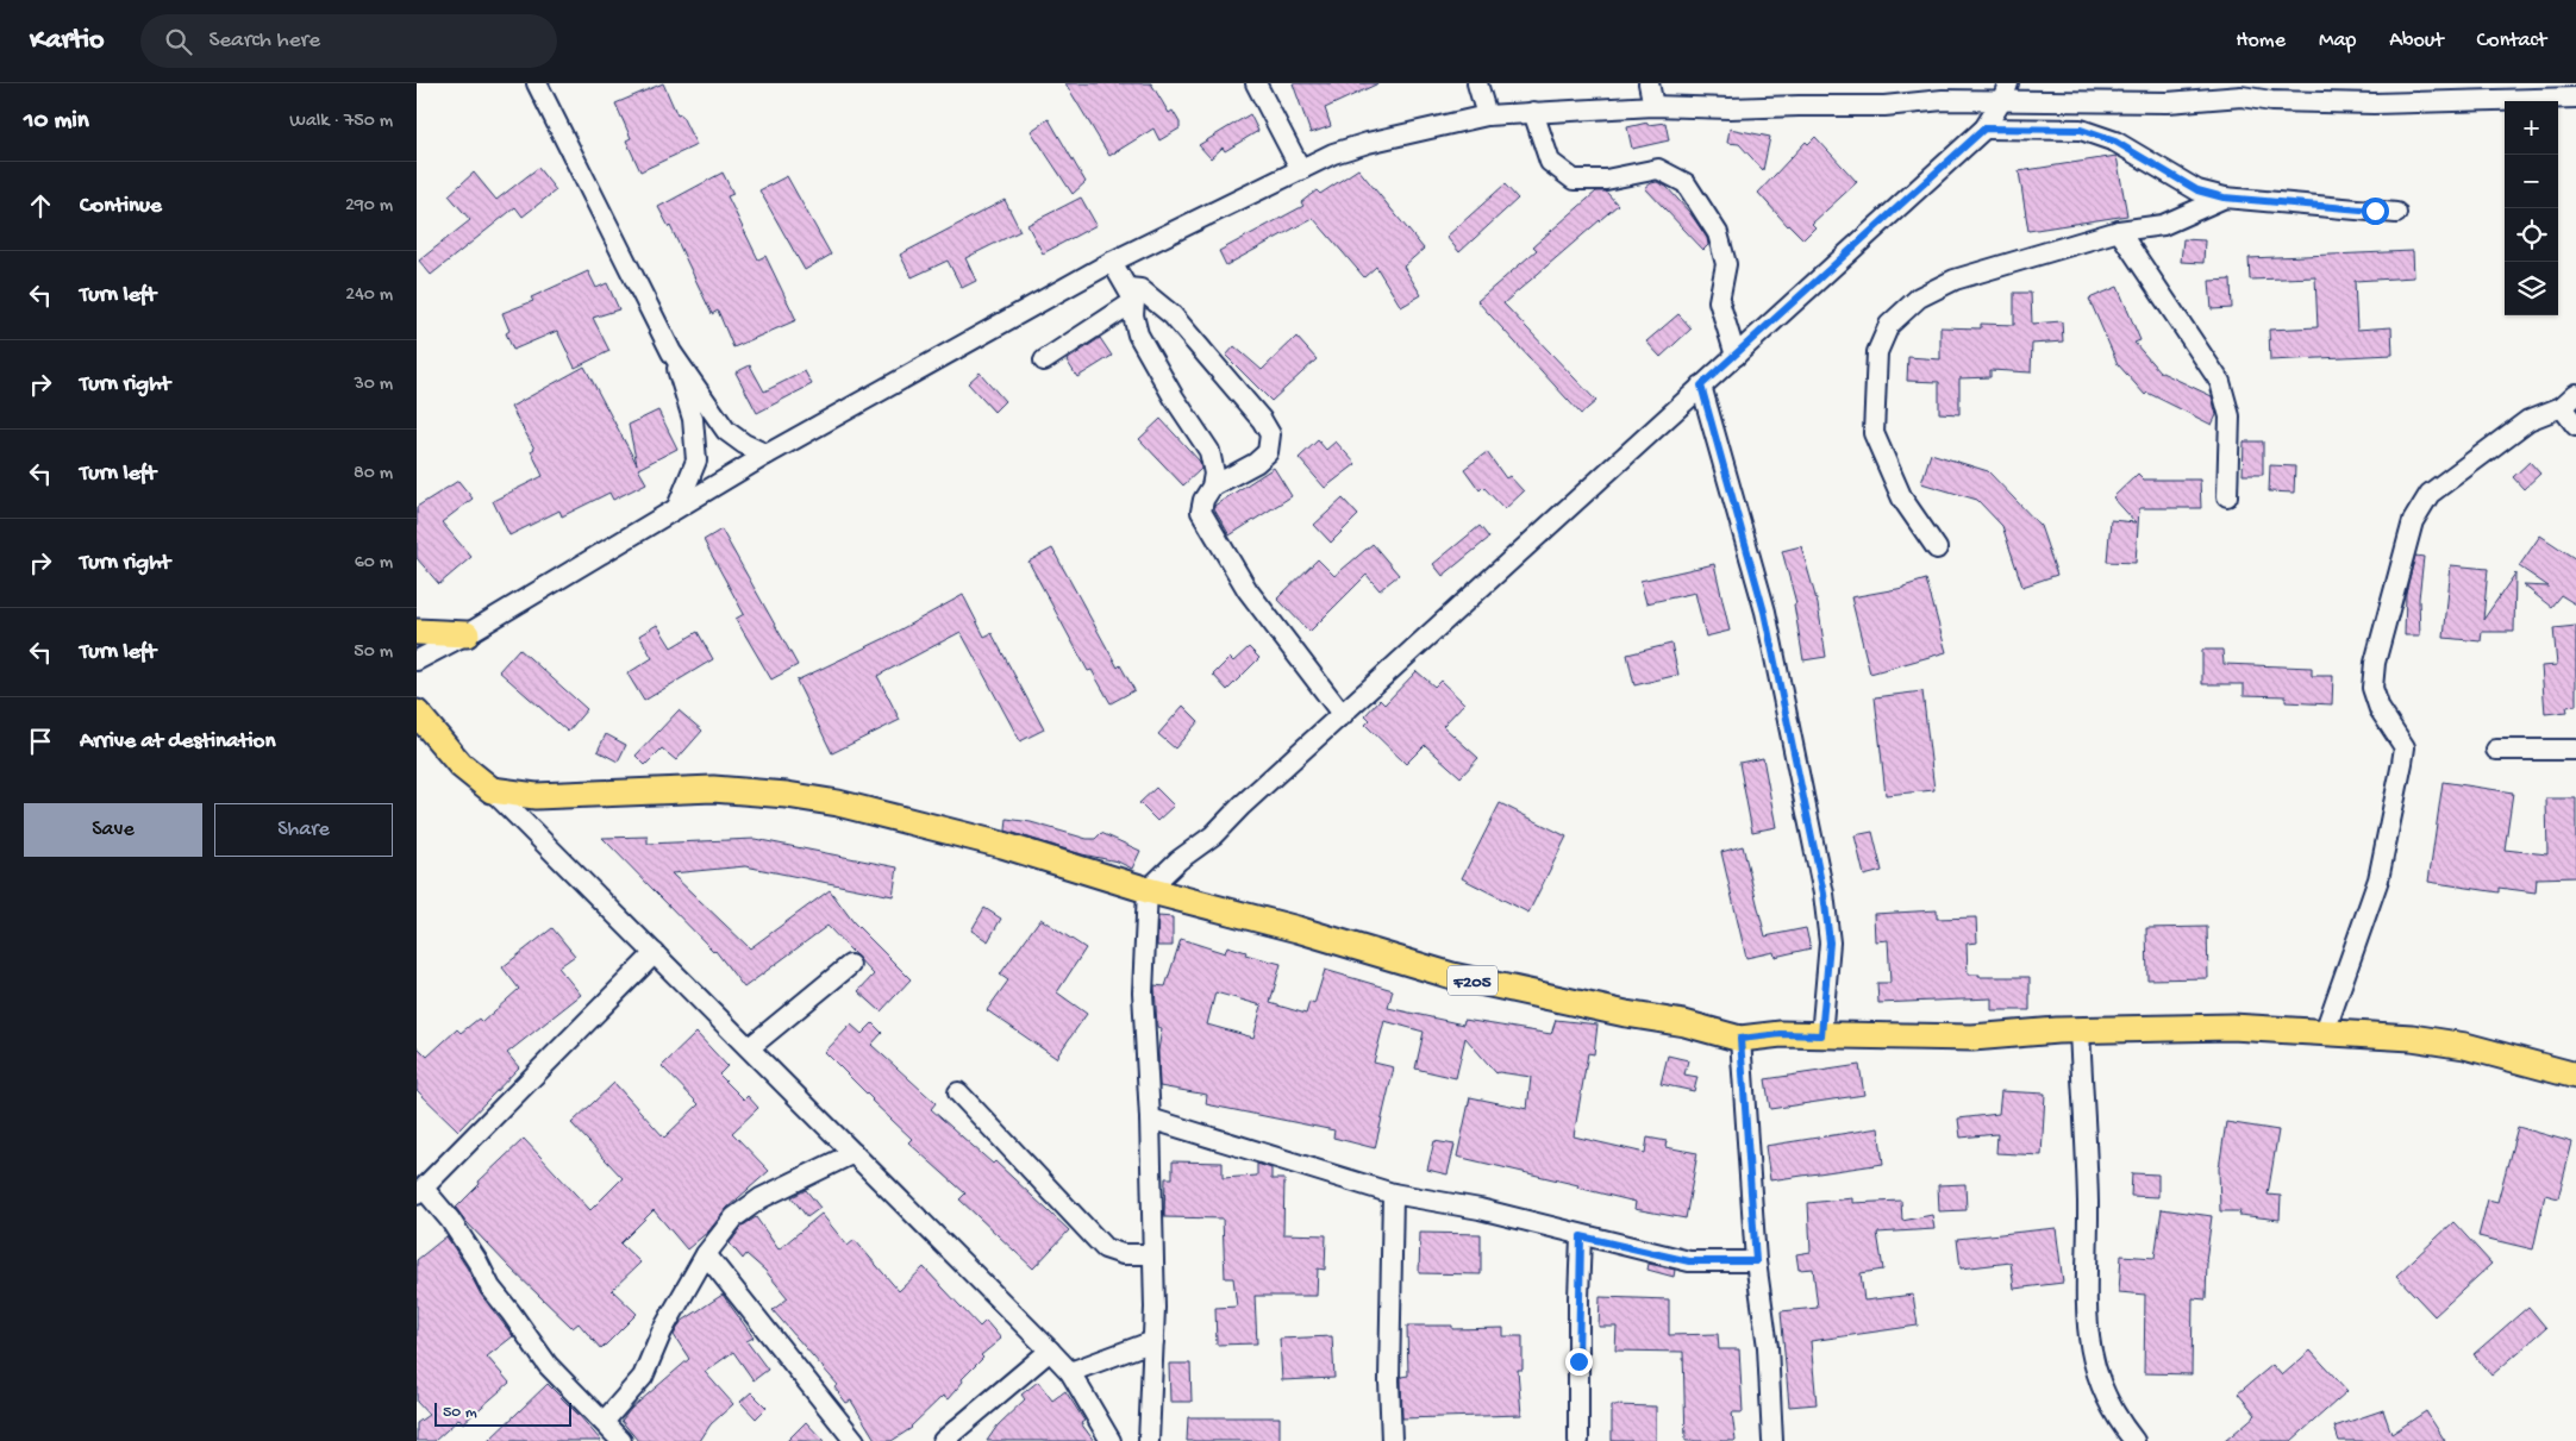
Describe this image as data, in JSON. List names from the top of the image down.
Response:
{
  "streets": {
    "main road": ["F205"]
  },
  "scale_bar": "50 m",
  "page": {
    "header": "Kartio",
    "search": "Search here",
    "nav": [
      "Home",
      "Map",
      "About",
      "Contact"
    ],
    "heading": ["10 min", "Walk · 750 m"],
    "map_buttons": ["+", "−"],
    "list": [
      ["Continue", "290 m"],
      ["Turn left", "240 m"],
      ["Turn right", "30 m"],
      ["Turn left", "80 m"],
      ["Turn right", "60 m"],
      ["Turn left", "50 m"],
      "Arrive at destination"
    ],
    "buttons": ["Save", "Share"],
    "scale": "50 m"
  }
}
